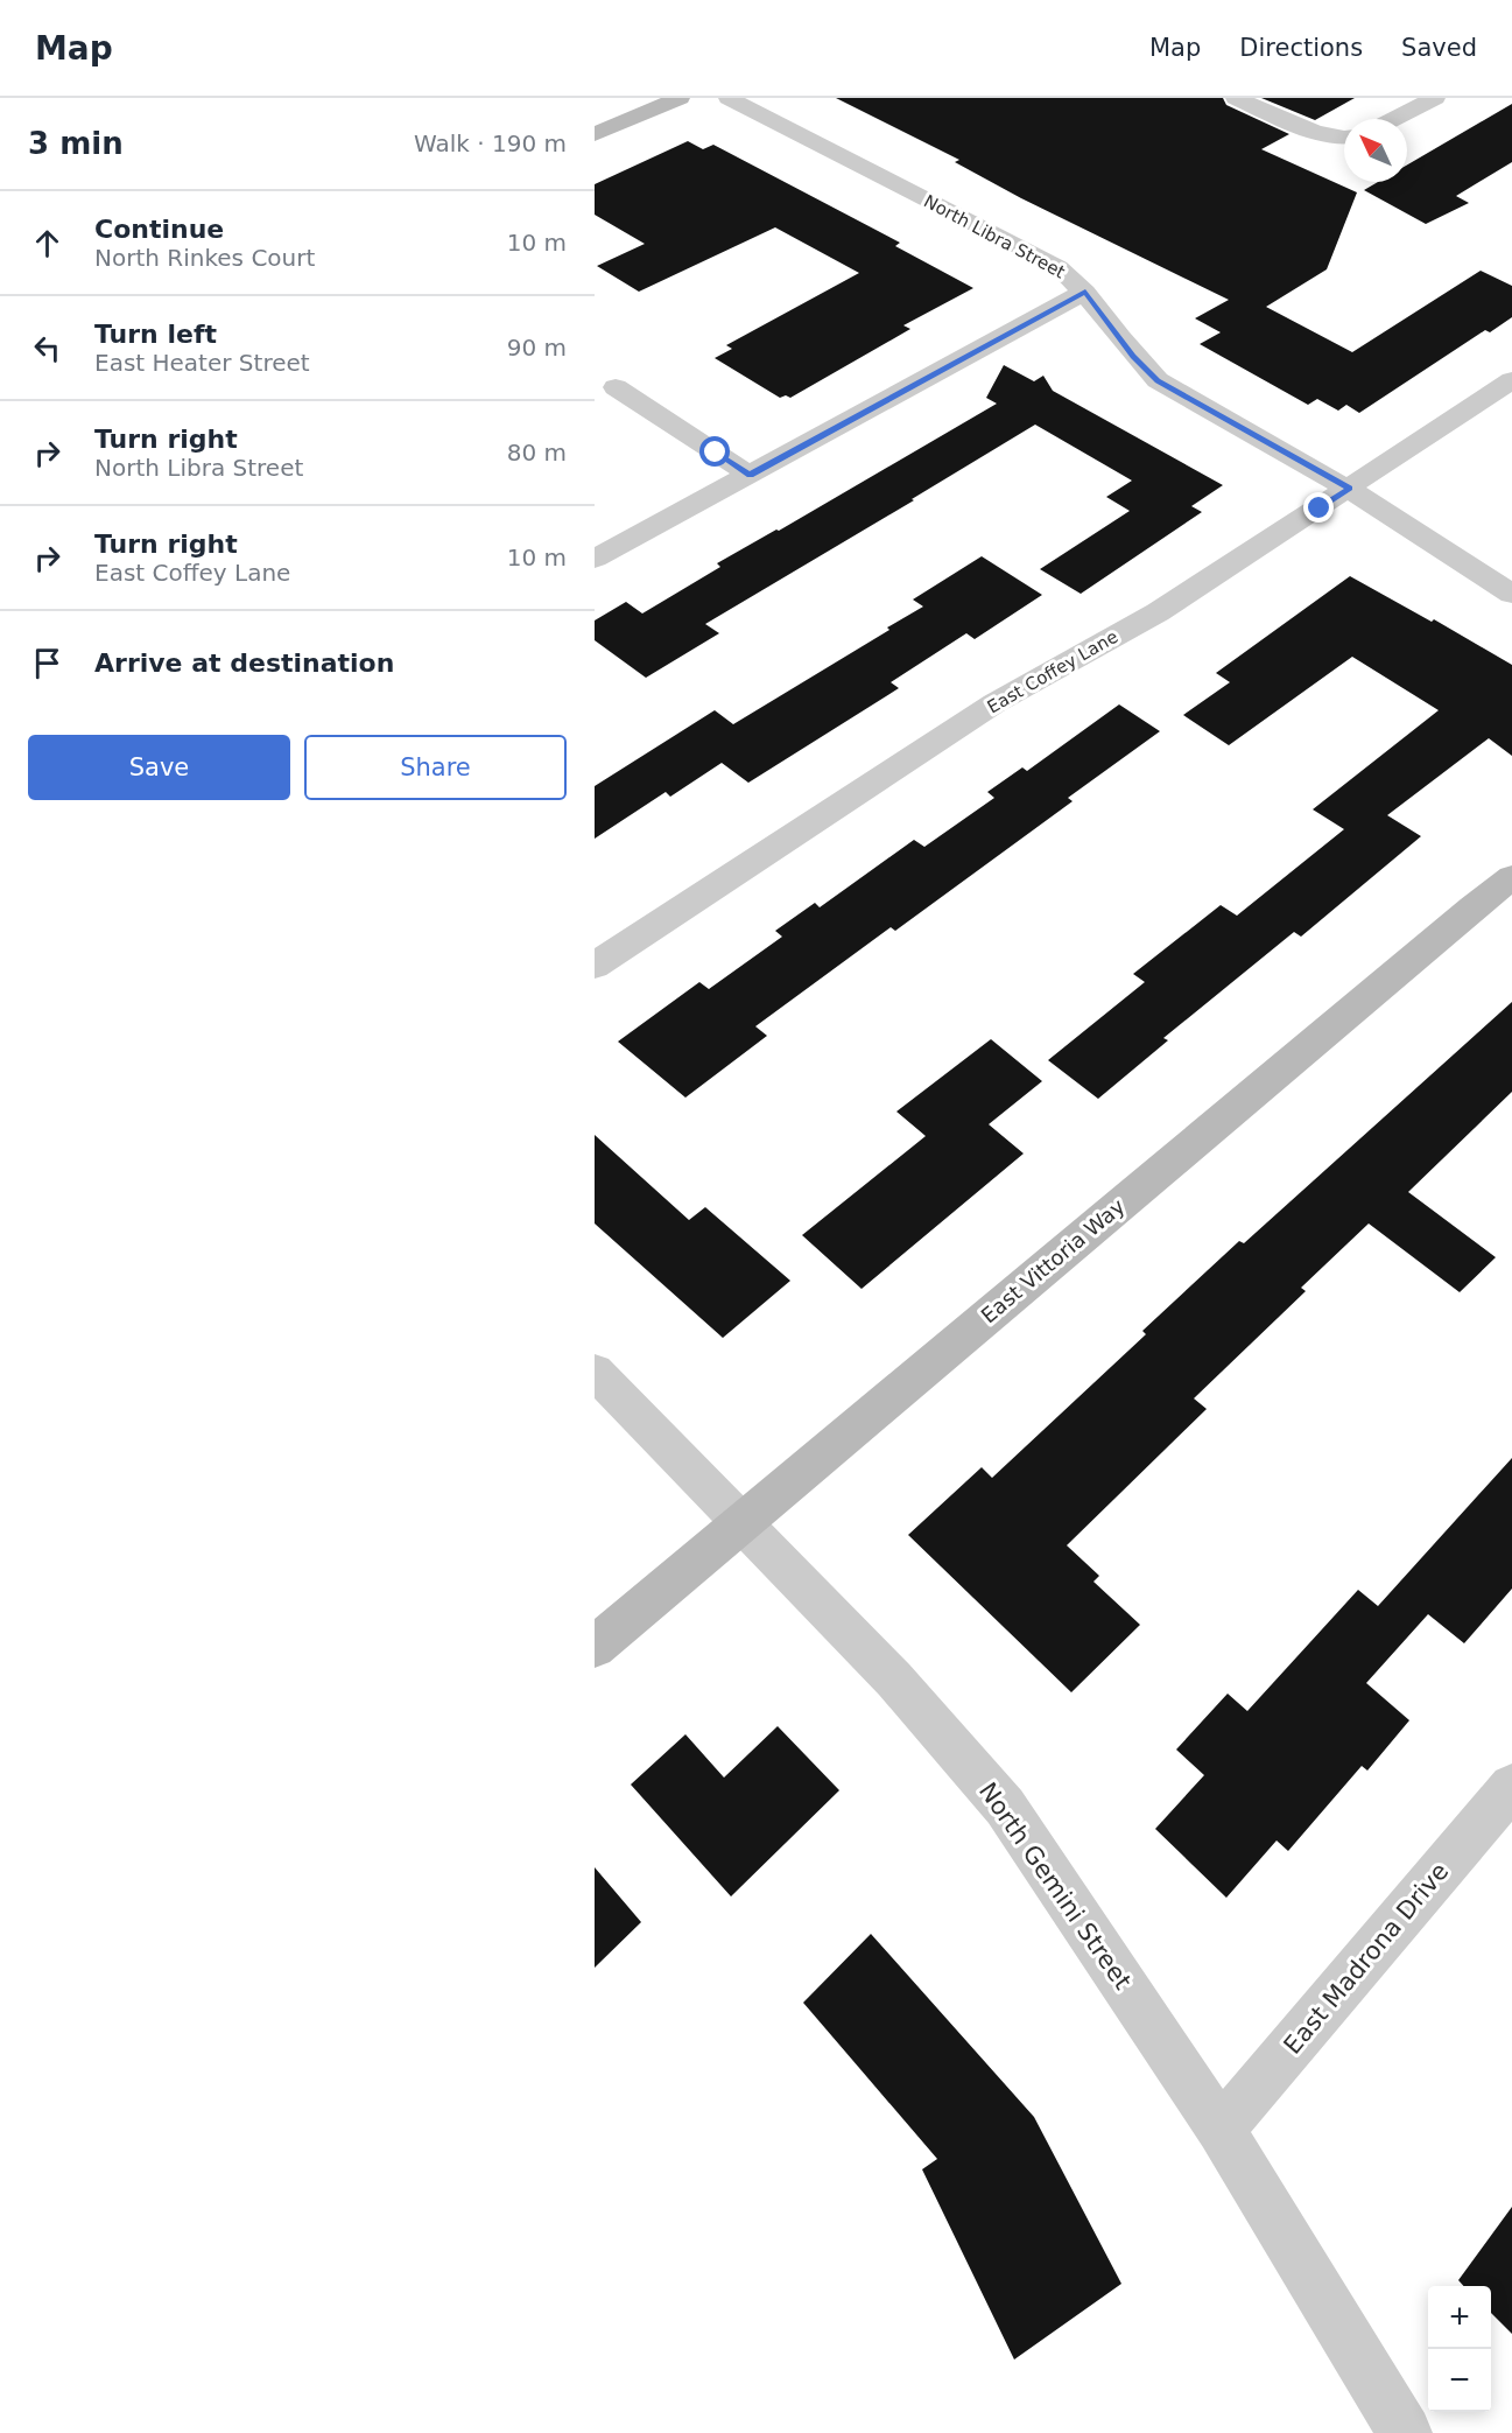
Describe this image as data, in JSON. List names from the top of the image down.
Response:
{
  "streets": {
    "street": [
      "North Libra Street",
      "East Coffey Lane",
      "East Vittoria Way",
      "North Gemini Street",
      "East Madrona Drive"
    ]
  },
  "crossings": [
    ["North Libra Street", "East Coffey Lane"],
    ["East Vittoria Way", "North Gemini Street"],
    ["North Gemini Street", "East Madrona Drive"]
  ],
  "north": "top left",
  "page": {
    "header": "Map",
    "nav": ["Map", "Directions", "Saved"],
    "heading": ["3 min", "Walk · 190 m"],
    "list": [
      ["Continue", "North Rinkes Court", "10 m"],
      ["Turn left", "East Heater Street", "90 m"],
      ["Turn right", "North Libra Street", "80 m"],
      ["Turn right", "East Coffey Lane", "10 m"],
      "Arrive at destination"
    ],
    "buttons": ["Save", "Share"],
    "map_buttons": ["+", "−"]
  }
}
